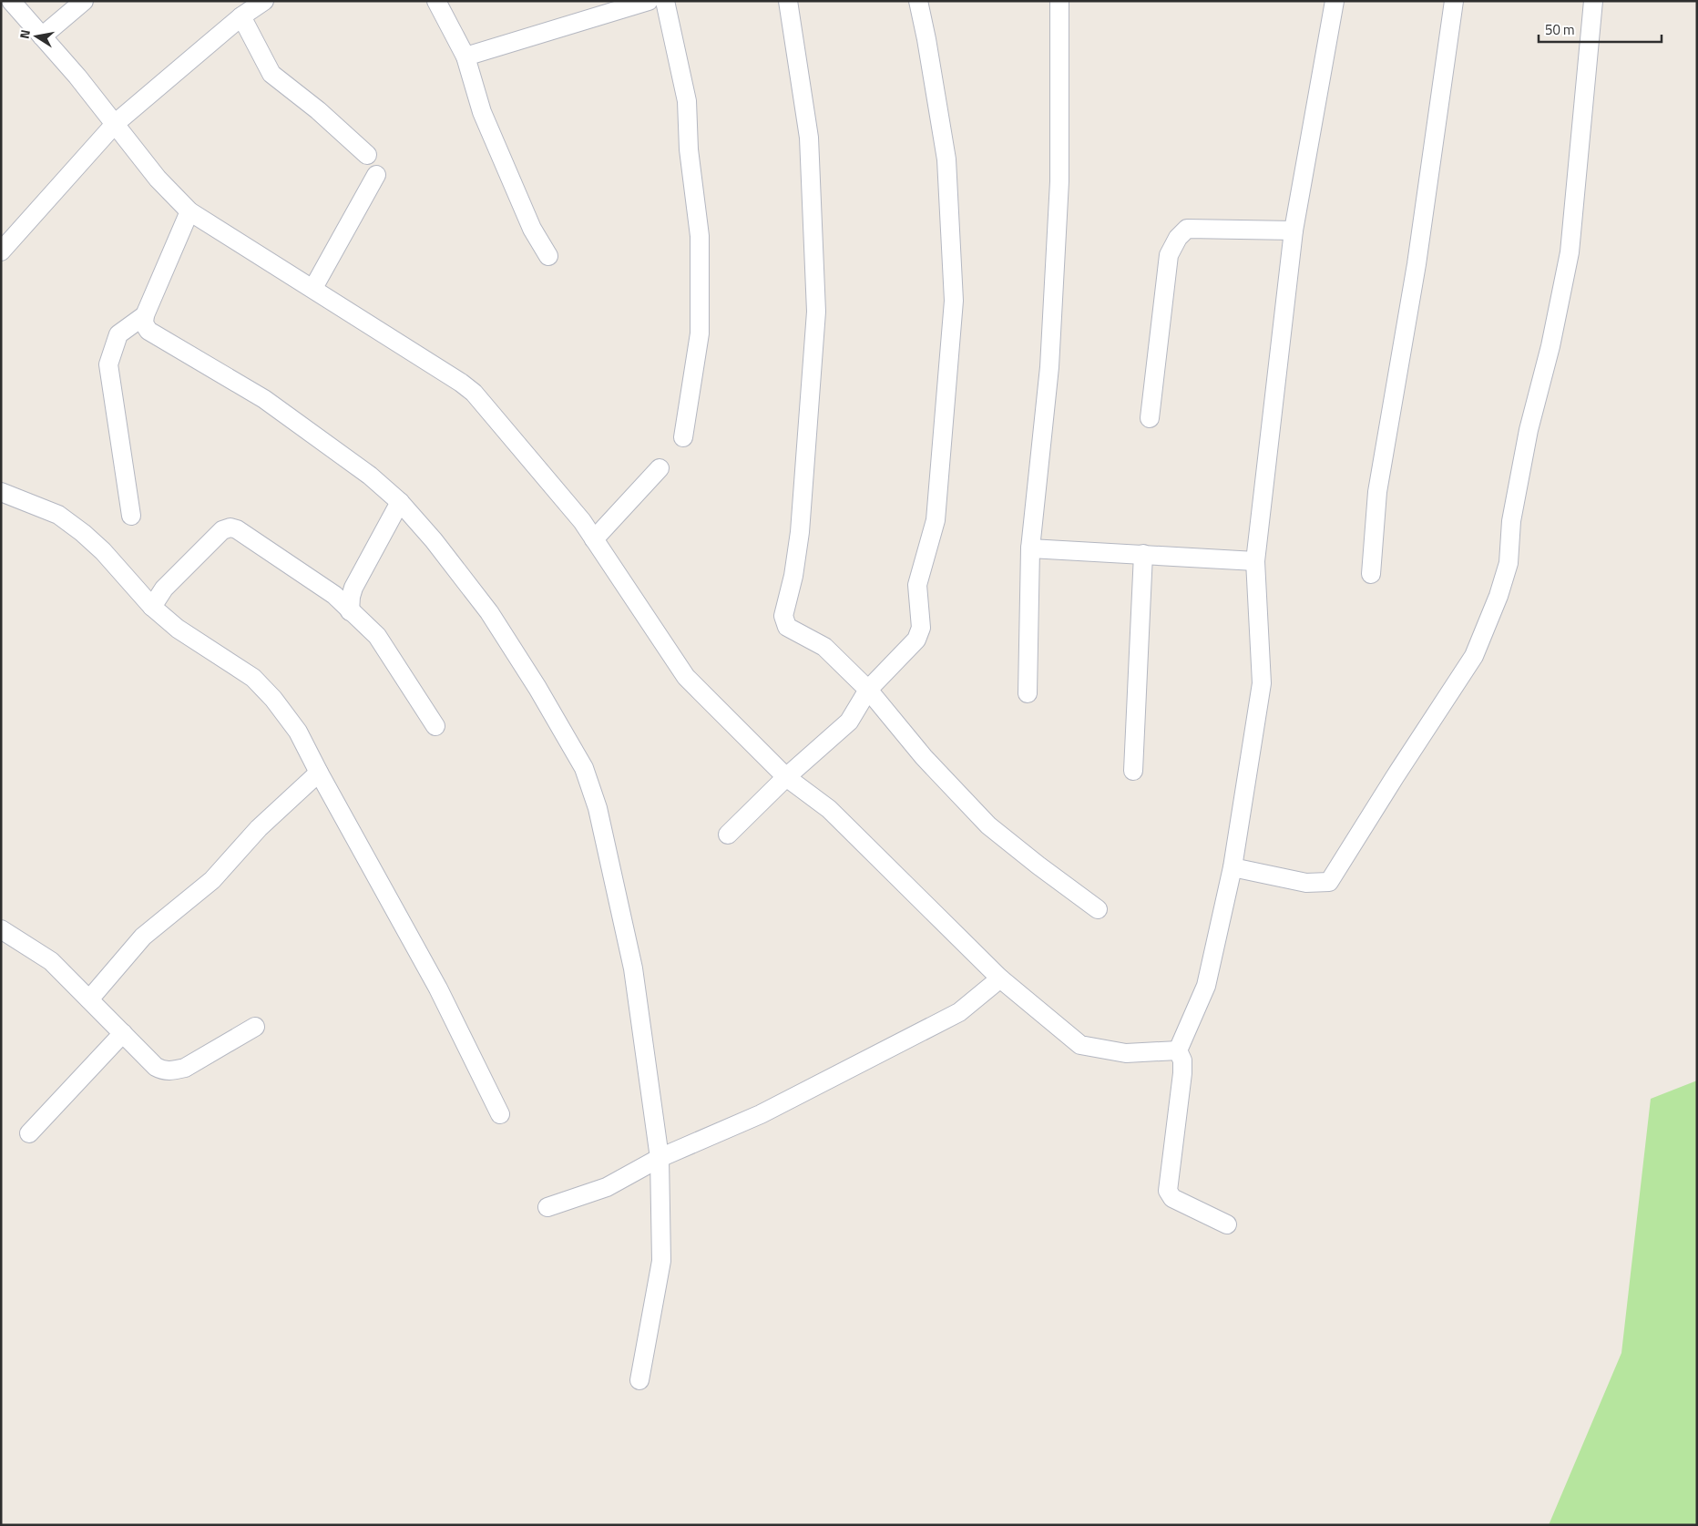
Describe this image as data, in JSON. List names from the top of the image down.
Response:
{
  "scale_bar": "50 m",
  "north": "left"
}
